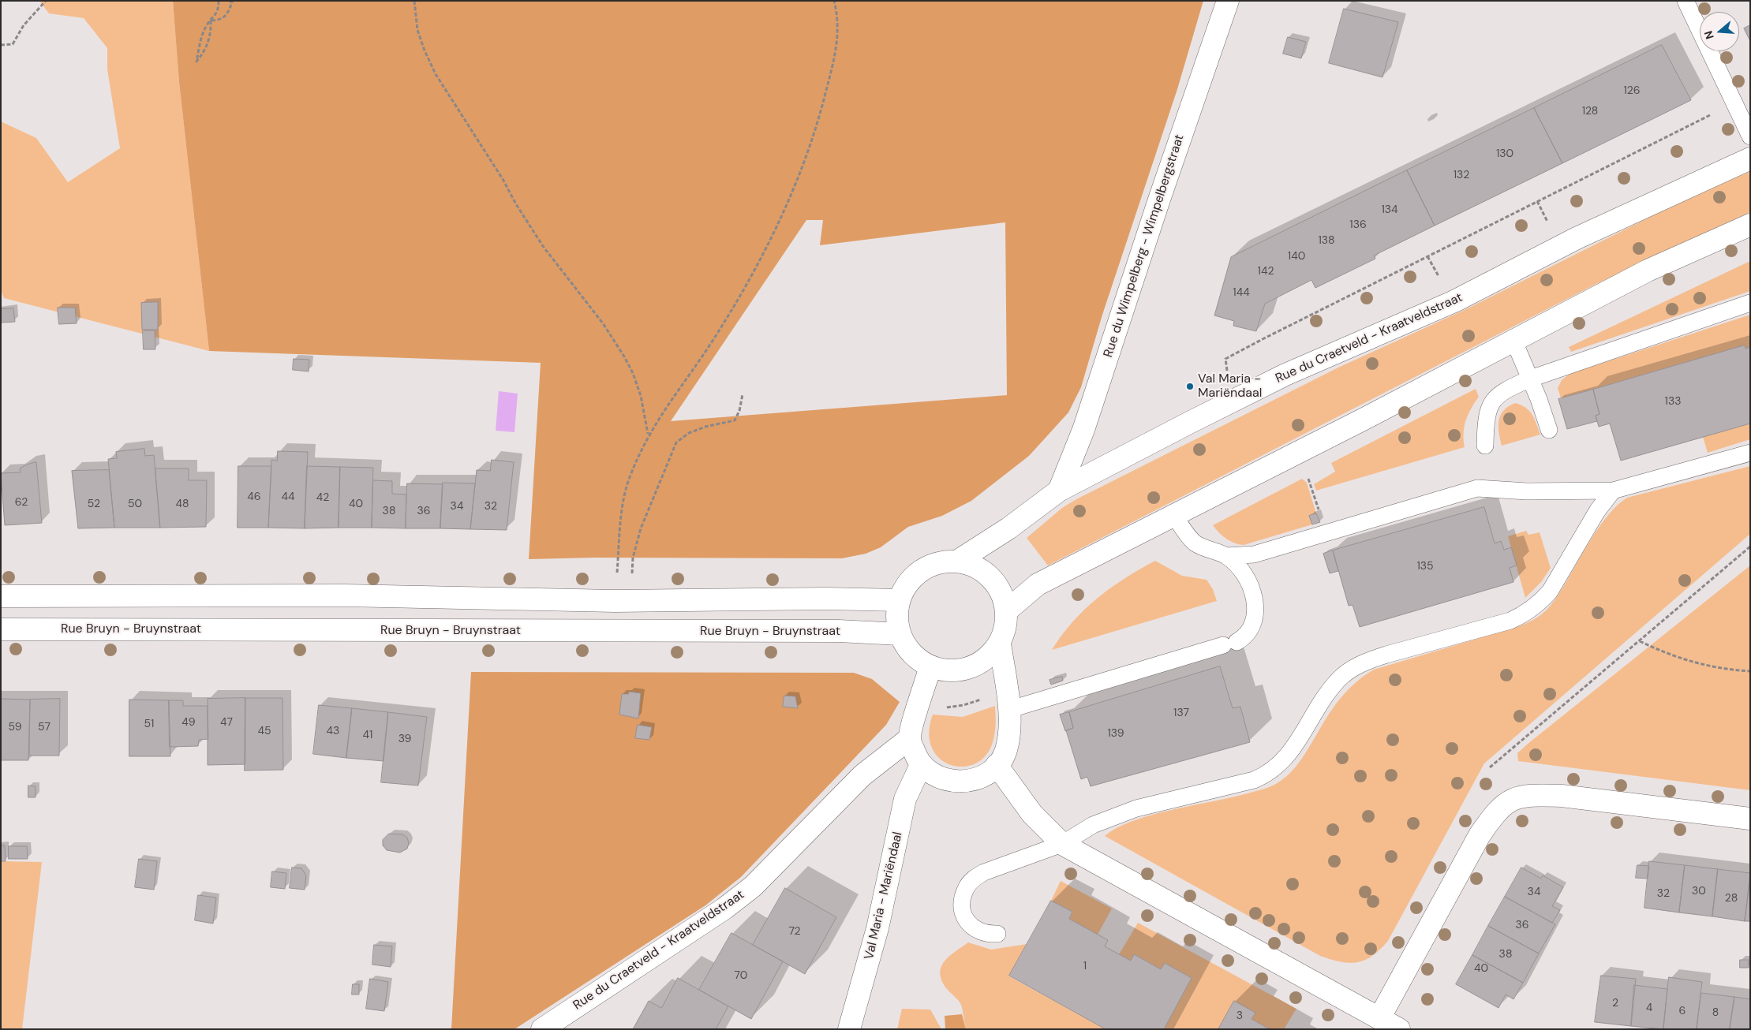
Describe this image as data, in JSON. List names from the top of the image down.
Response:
{
  "streets": {
    "street": [
      "Rue du Wimpelberg - Wimpelbergstraat",
      "Rue du Craetveld - Kraatveldstraat",
      "Rue Bruyn - Bruynstraat",
      "Val Maria - Mariëndaal"
    ]
  },
  "crossings": [
    ["Rue du Wimpelberg - Wimpelbergstraat", "Rue du Craetveld - Kraatveldstraat"],
    ["Rue du Craetveld - Kraatveldstraat", "Rue Bruyn - Bruynstraat"]
  ],
  "places": ["Val Maria - Mariëndaal"],
  "house_numbers": [
    "126",
    "128",
    "130",
    "132",
    "134",
    "136",
    "138",
    "140",
    "142",
    "144",
    "133",
    "46",
    "44",
    "42",
    "62",
    "52",
    "50",
    "48",
    "40",
    "34",
    "32",
    "38",
    "36",
    "135",
    "137",
    "49",
    "47",
    "51",
    "59",
    "57",
    "45",
    "43",
    "139",
    "41",
    "39",
    "30",
    "34",
    "32",
    "28",
    "36",
    "72",
    "38",
    "1",
    "40",
    "70",
    "2",
    "4",
    "6",
    "8",
    "3"
  ],
  "north": "left"
}
